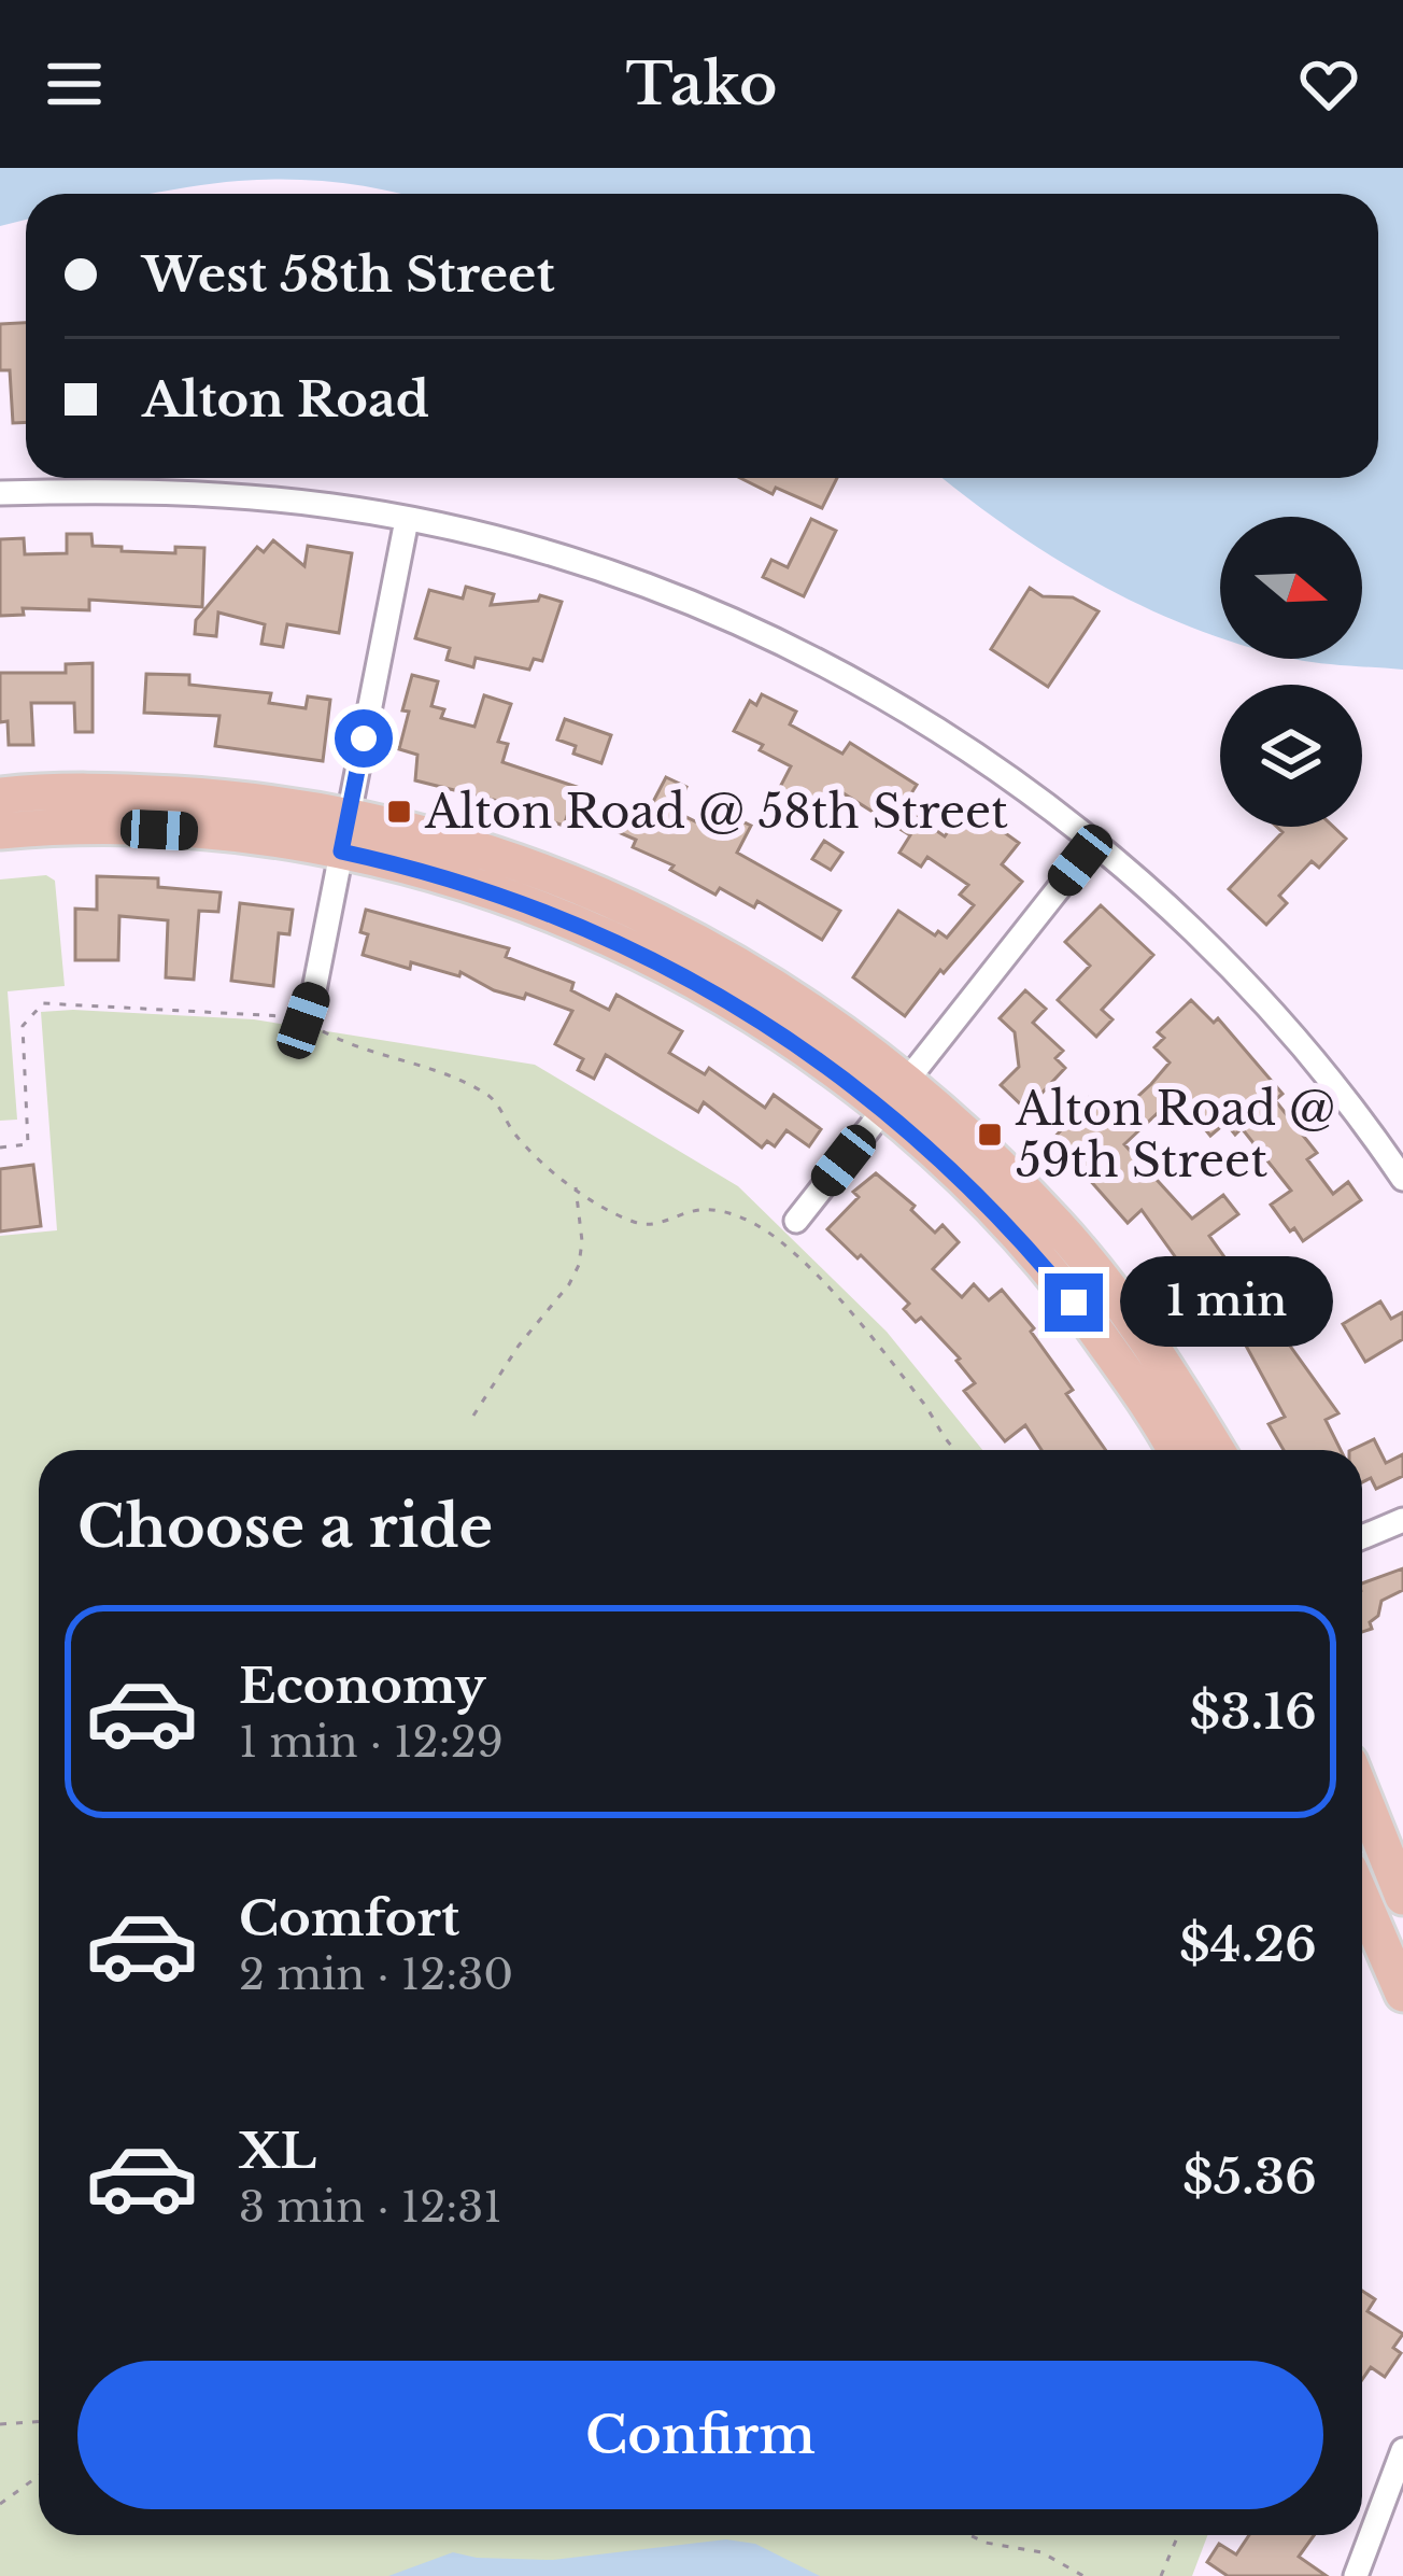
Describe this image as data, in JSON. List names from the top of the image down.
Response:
{
  "places": {
    "transit": ["Alton Road @ 58th Street", "Alton Road @ 59th Street"]
  },
  "north": "right",
  "page": {
    "header": "Tako",
    "banner": ["West 58th Street", "Alton Road"],
    "bubble": "1 min",
    "heading": "Choose a ride",
    "list": [
      {
        "name": "Economy",
        "note": "1 min · 12:29",
        "value": "$3.16"
      },
      {
        "name": "Comfort",
        "note": "2 min · 12:30",
        "value": "$4.26"
      },
      {
        "name": "XL",
        "note": "3 min · 12:31",
        "value": "$5.36"
      }
    ],
    "buttons": "Confirm"
  }
}
